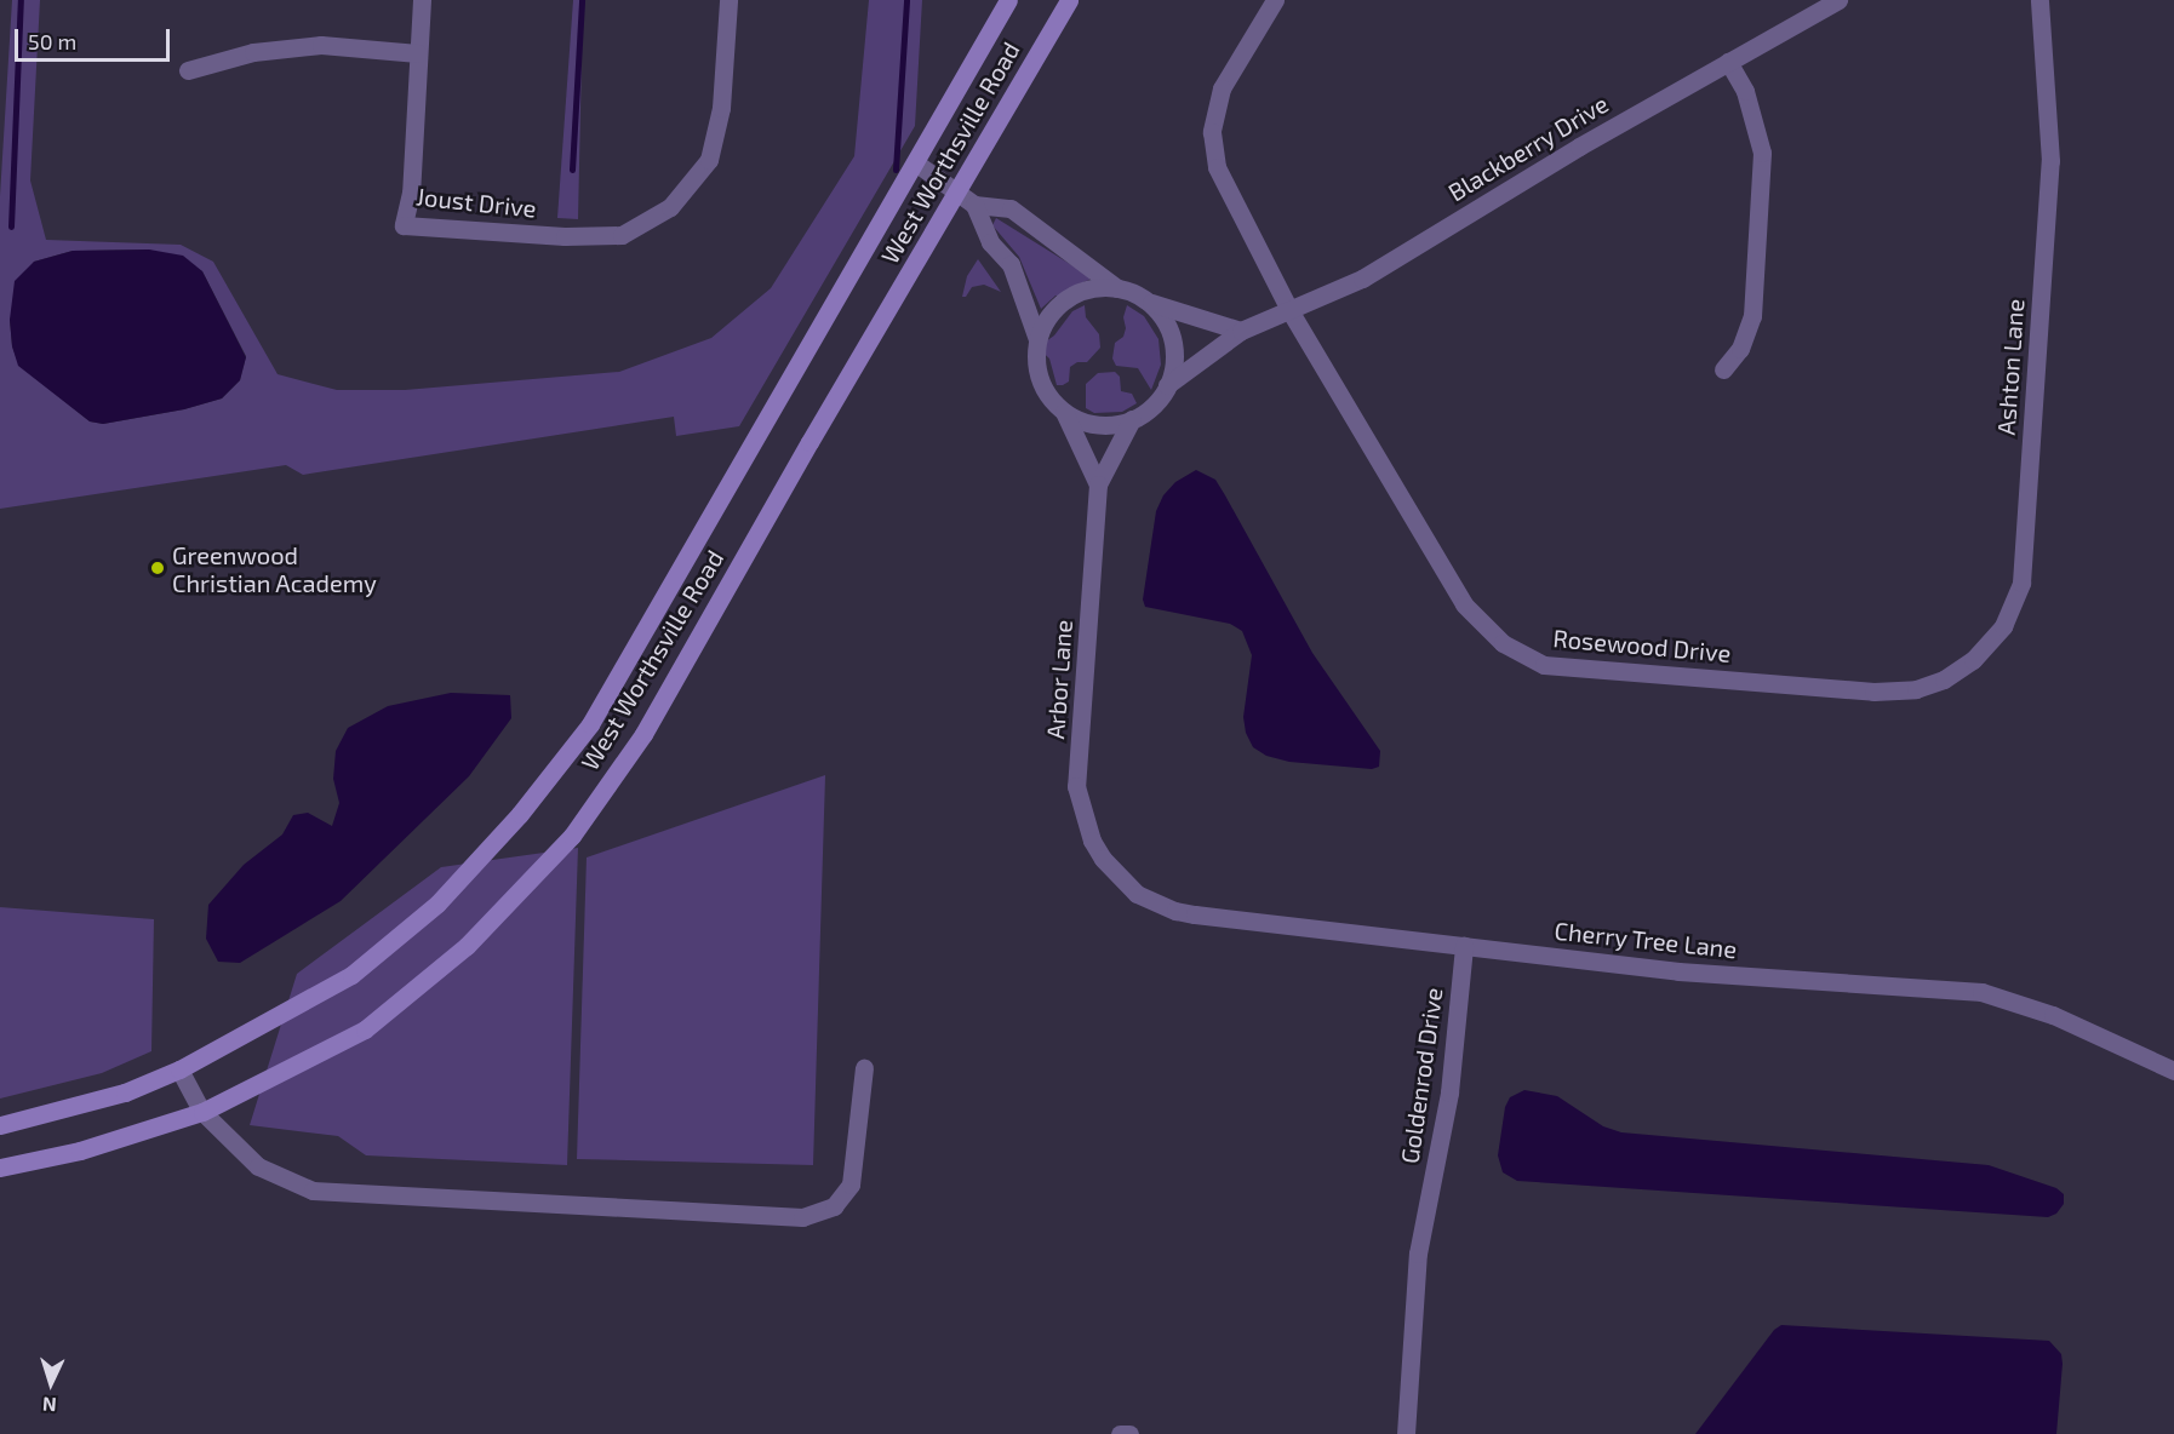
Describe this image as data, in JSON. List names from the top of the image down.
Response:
{
  "streets": {
    "main road": ["West Worthsville Road"],
    "street": [
      "Blackberry Drive",
      "Joust Drive",
      "Ashton Lane",
      "Rosewood Drive",
      "Arbor Lane",
      "Cherry Tree Lane",
      "Goldenrod Drive"
    ]
  },
  "crossings": [
    ["Blackberry Drive", "Rosewood Drive"],
    ["Blackberry Drive", "Arbor Lane"],
    ["Ashton Lane", "Rosewood Drive"],
    ["Arbor Lane", "Cherry Tree Lane"],
    ["Cherry Tree Lane", "Goldenrod Drive"]
  ],
  "places": ["Greenwood Christian Academy"],
  "scale_bar": "50 m",
  "north": "bottom"
}
